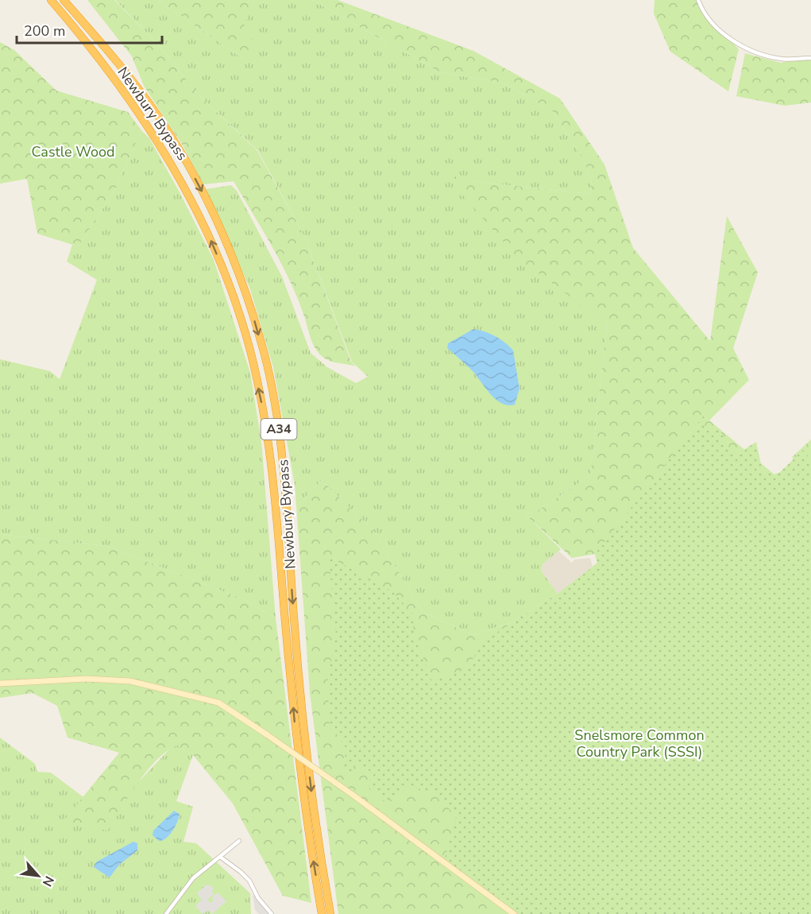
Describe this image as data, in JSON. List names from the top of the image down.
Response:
{
  "streets": {
    "highway": ["Newbury Bypass", "A34"]
  },
  "parks": ["Castle Wood", "Snelsmore Common Country Park (SSSI)"],
  "scale_bar": "200 m",
  "north": "bottom right"
}
